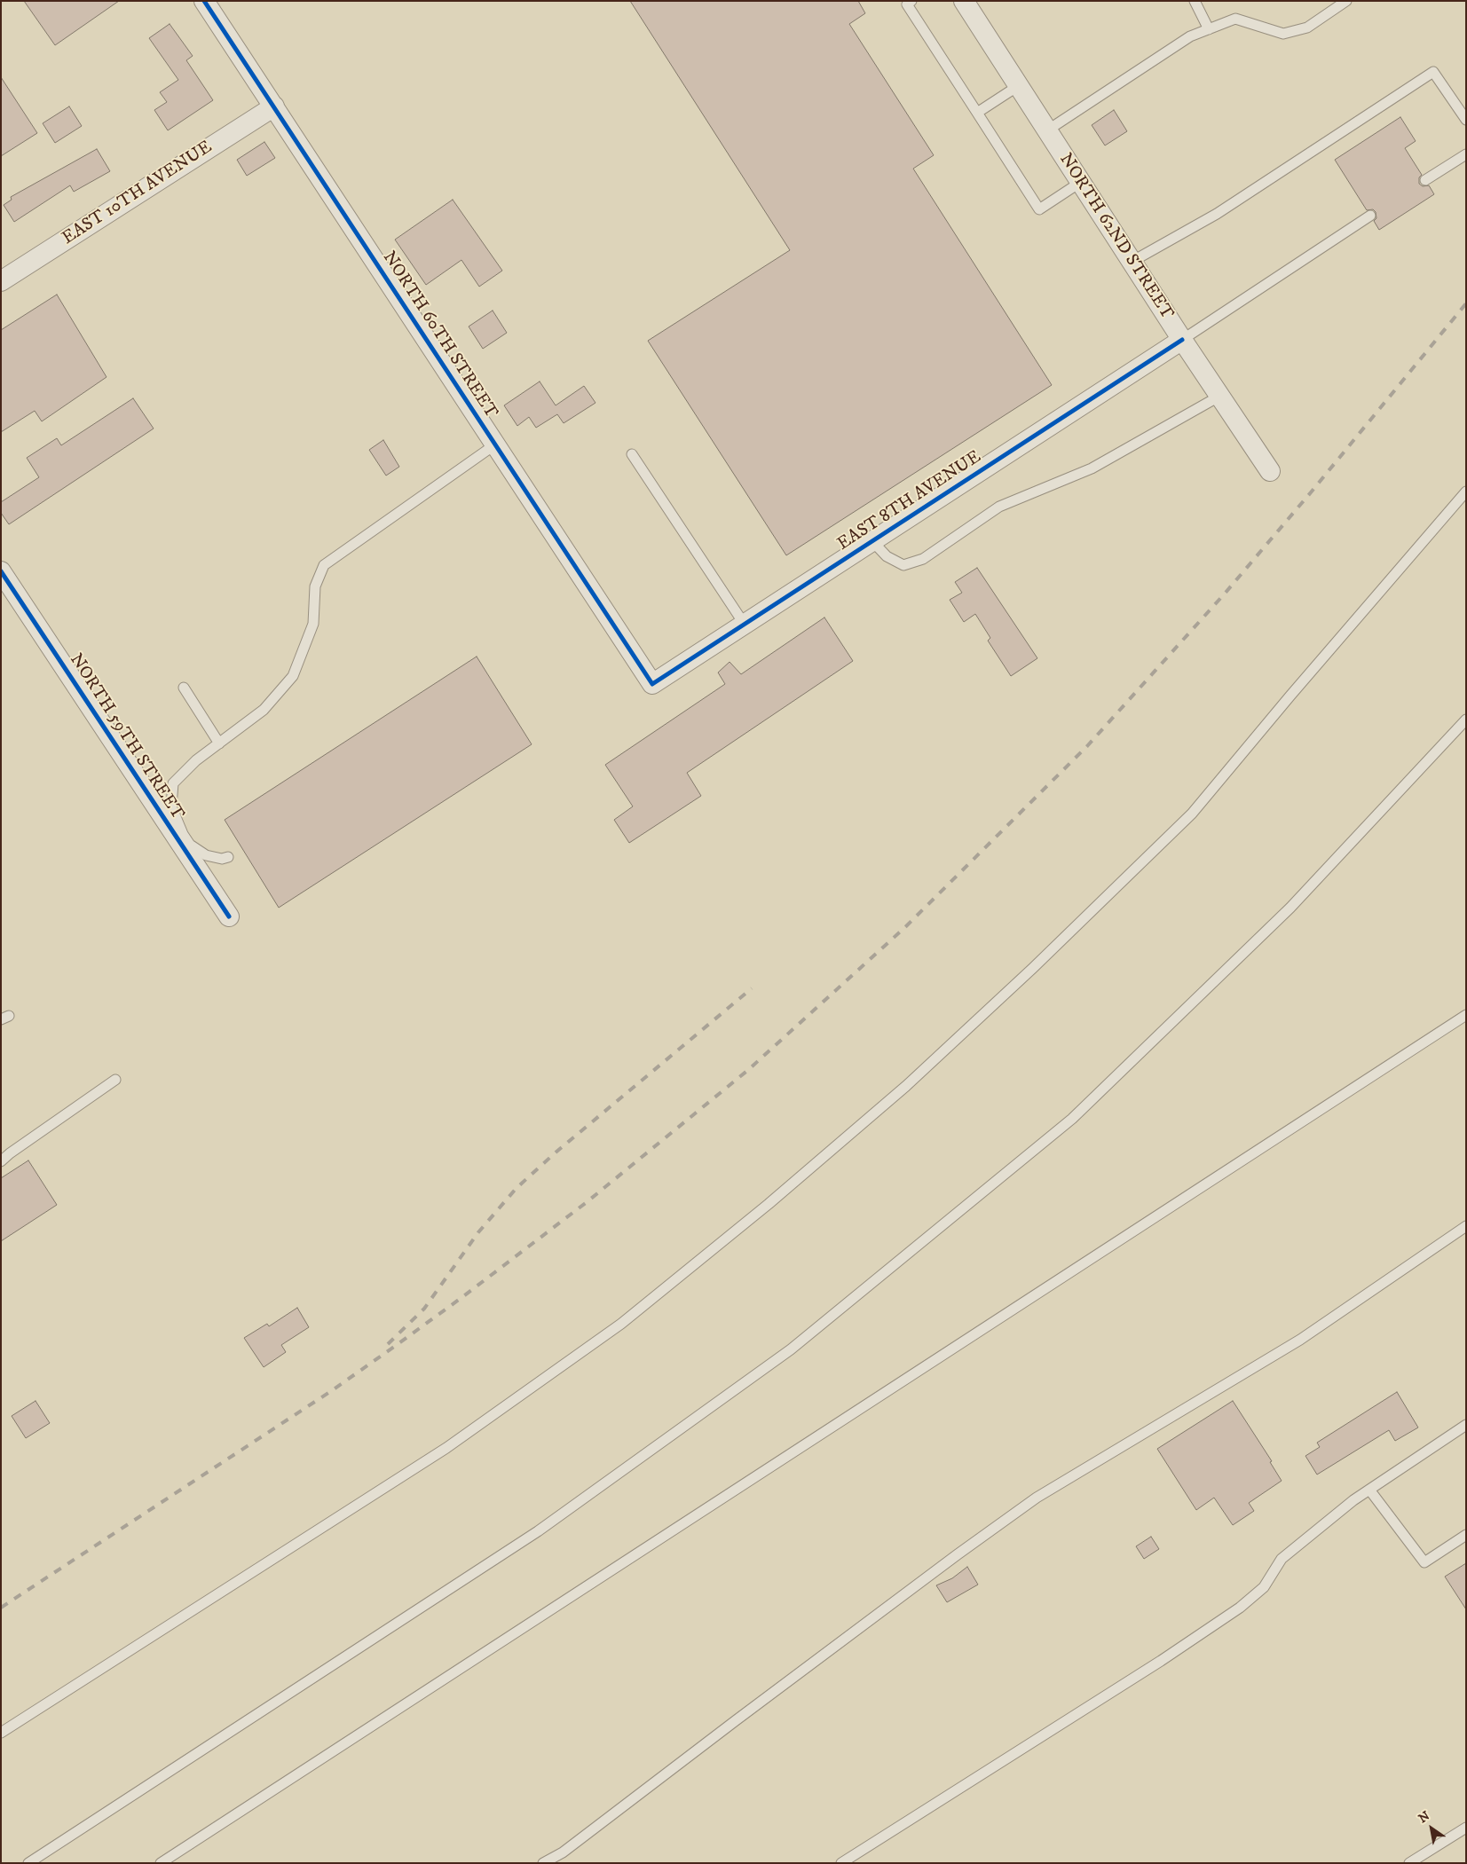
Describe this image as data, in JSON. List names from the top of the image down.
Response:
{
  "streets": {
    "street": [
      "EAST 10TH AVENUE",
      "NORTH 62ND STREET",
      "NORTH 60TH STREET",
      "EAST 8TH AVENUE",
      "NORTH 59TH STREET"
    ]
  },
  "crossings": [
    ["EAST 10TH AVENUE", "NORTH 60TH STREET"],
    ["NORTH 62ND STREET", "EAST 8TH AVENUE"],
    ["NORTH 60TH STREET", "EAST 8TH AVENUE"]
  ],
  "north": "top left"
}
